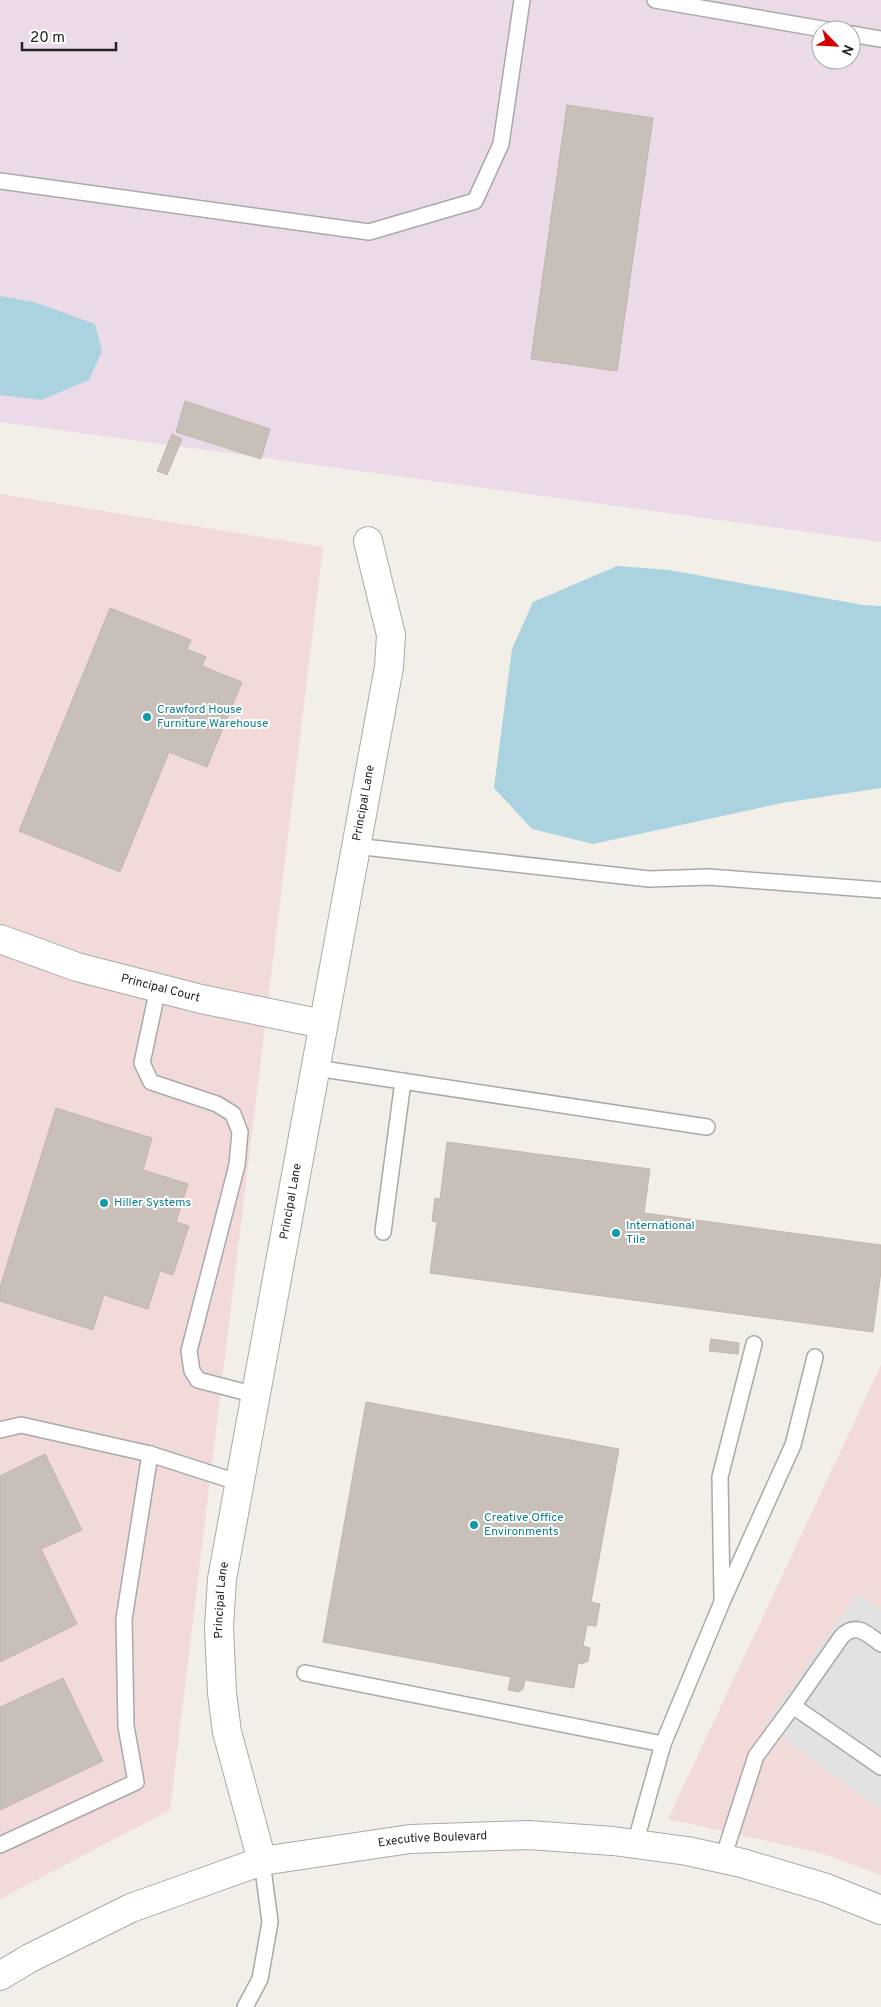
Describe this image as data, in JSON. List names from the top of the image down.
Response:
{
  "streets": {
    "street": ["Principal Lane", "Principal Court", "Executive Boulevard"]
  },
  "crossings": [
    ["Principal Lane", "Principal Court"],
    ["Principal Lane", "Executive Boulevard"]
  ],
  "places": [
    "Crawford House Furniture Warehouse",
    "Hiller Systems",
    "International Tile",
    "Creative Office Environments"
  ],
  "scale_bar": "20 m",
  "north": "bottom right"
}
